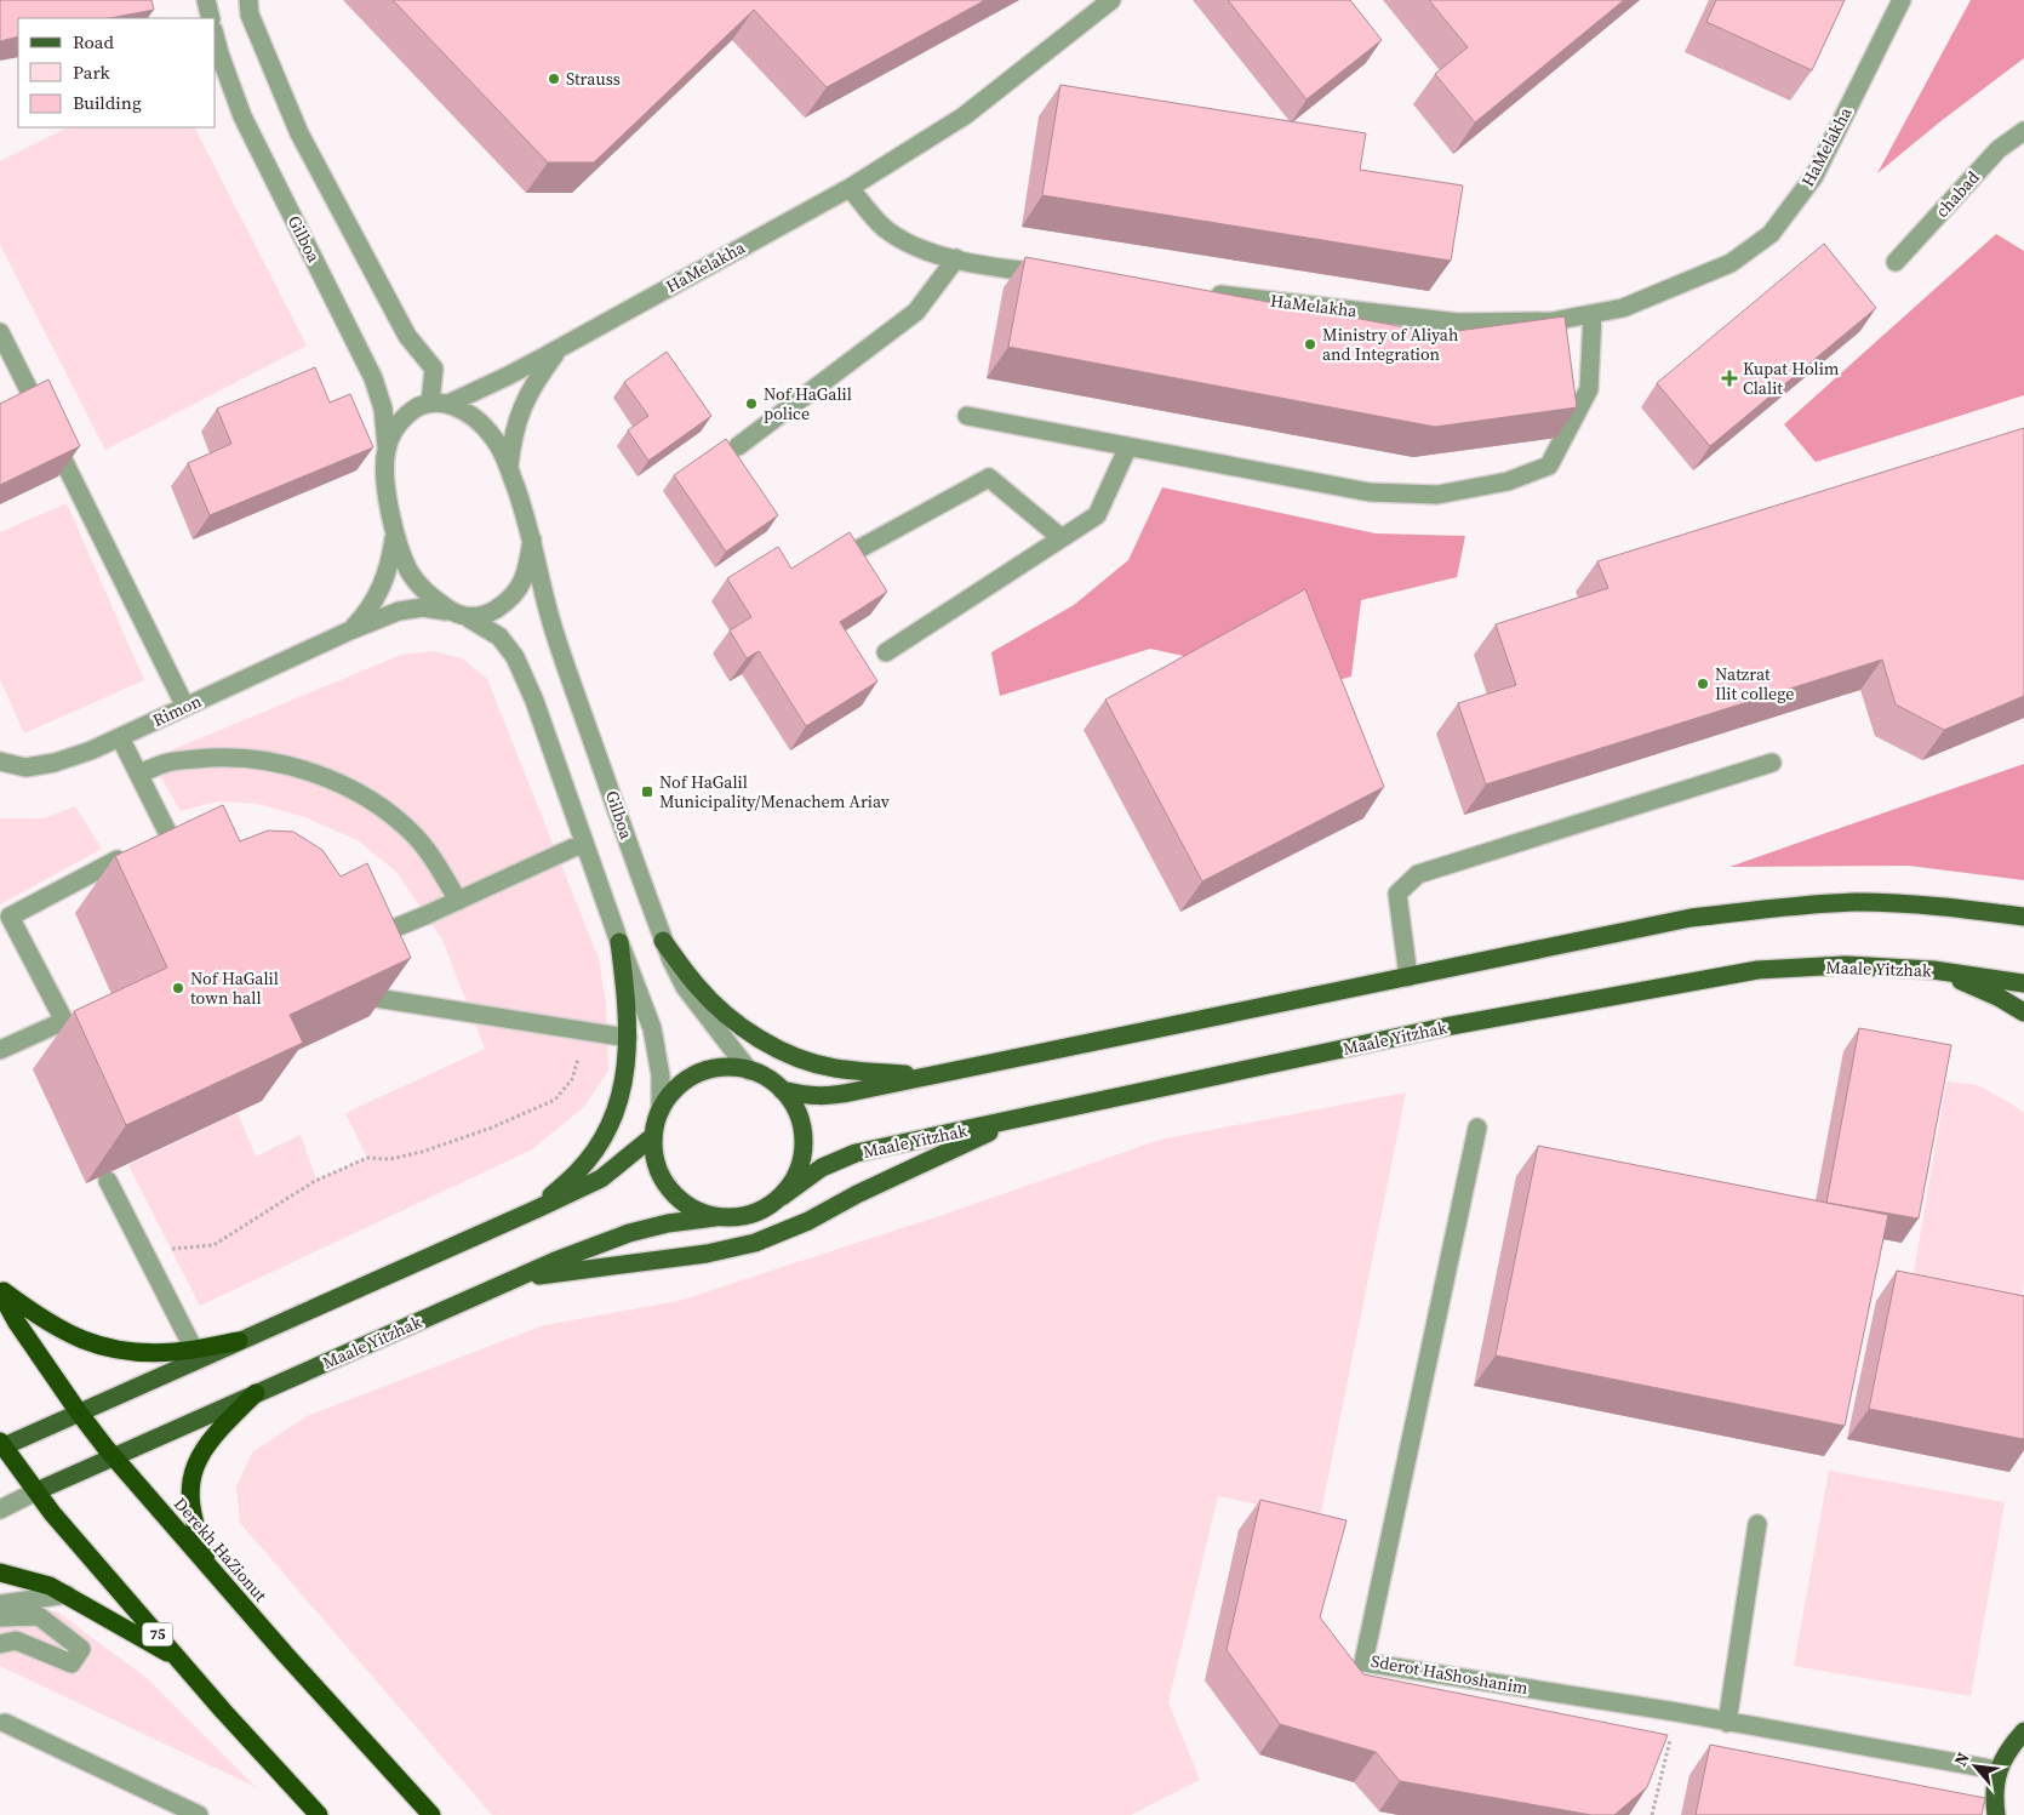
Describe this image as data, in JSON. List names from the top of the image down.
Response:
{
  "streets": {
    "highway": ["Derekh HaZionut", "75"],
    "main road": ["Maale Yitzhak"],
    "street": [
      "HaMelakha",
      "chabad",
      "Gilboa",
      "Rimon",
      "Sderot HaShoshanim"
    ]
  },
  "crossings": [
    ["HaMelakha", "Gilboa"],
    ["HaMelakha", "Rimon"],
    ["Gilboa", "Rimon"],
    ["Gilboa", "Maale Yitzhak"],
    ["Maale Yitzhak", "Derekh HaZionut"],
    ["Maale Yitzhak", "75"]
  ],
  "places": {
    "other": [
      "Strauss",
      "Ministry of Aliyah and Integration",
      "Nof HaGalil police",
      "Natzrat Ilit college",
      "Nof HaGalil town hall"
    ],
    "health": ["Kupat Holim Clalit"],
    "transit": ["Nof HaGalil Municipality/Menachem Ariav"]
  },
  "legend": ["Road", "Park", "Building"],
  "north": "top left"
}
